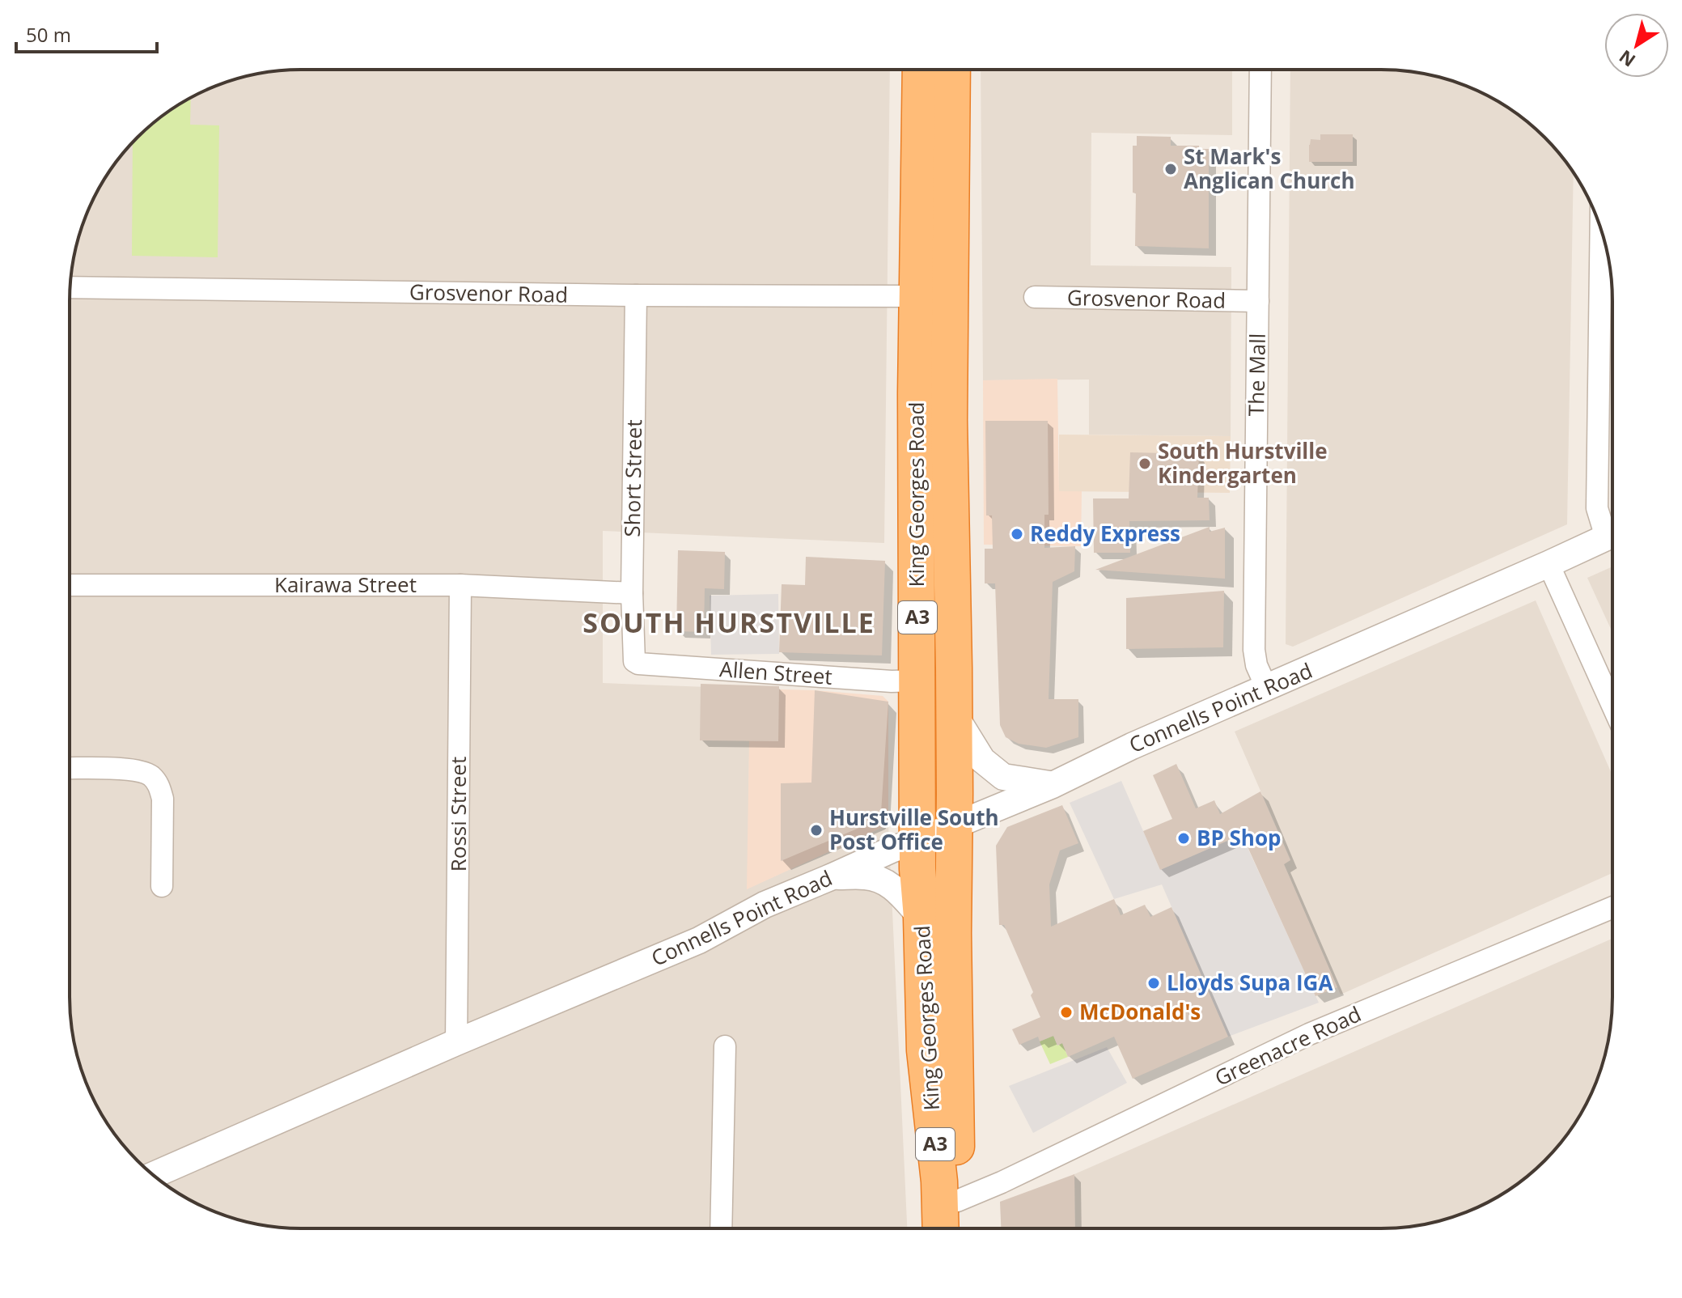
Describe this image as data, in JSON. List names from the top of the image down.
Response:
{
  "streets": {
    "highway": ["King Georges Road", "A3"],
    "street": [
      "Grosvenor Road",
      "The Mall",
      "Short Street",
      "Kairawa Street",
      "Allen Street",
      "Connells Point Road",
      "Rossi Street",
      "Greenacre Road"
    ]
  },
  "crossings": [
    ["Grosvenor Road", "The Mall"],
    ["Grosvenor Road", "Short Street"],
    ["Grosvenor Road", "King Georges Road"],
    ["The Mall", "Connells Point Road"],
    ["Short Street", "Kairawa Street"],
    ["Short Street", "Allen Street"],
    ["King Georges Road", "Allen Street"],
    ["King Georges Road", "Connells Point Road"],
    ["King Georges Road", "Greenacre Road"],
    ["Kairawa Street", "Rossi Street"],
    ["Connells Point Road", "Rossi Street"]
  ],
  "districts": ["SOUTH HURSTVILLE"],
  "places": [
    "St Mark's Anglican Church",
    "South Hurstville Kindergarten",
    "Reddy Express",
    "Hurstville South Post Office",
    "BP Shop",
    "Lloyds Supa IGA",
    "McDonald's"
  ],
  "scale_bar": "50 m",
  "north": "bottom left"
}
